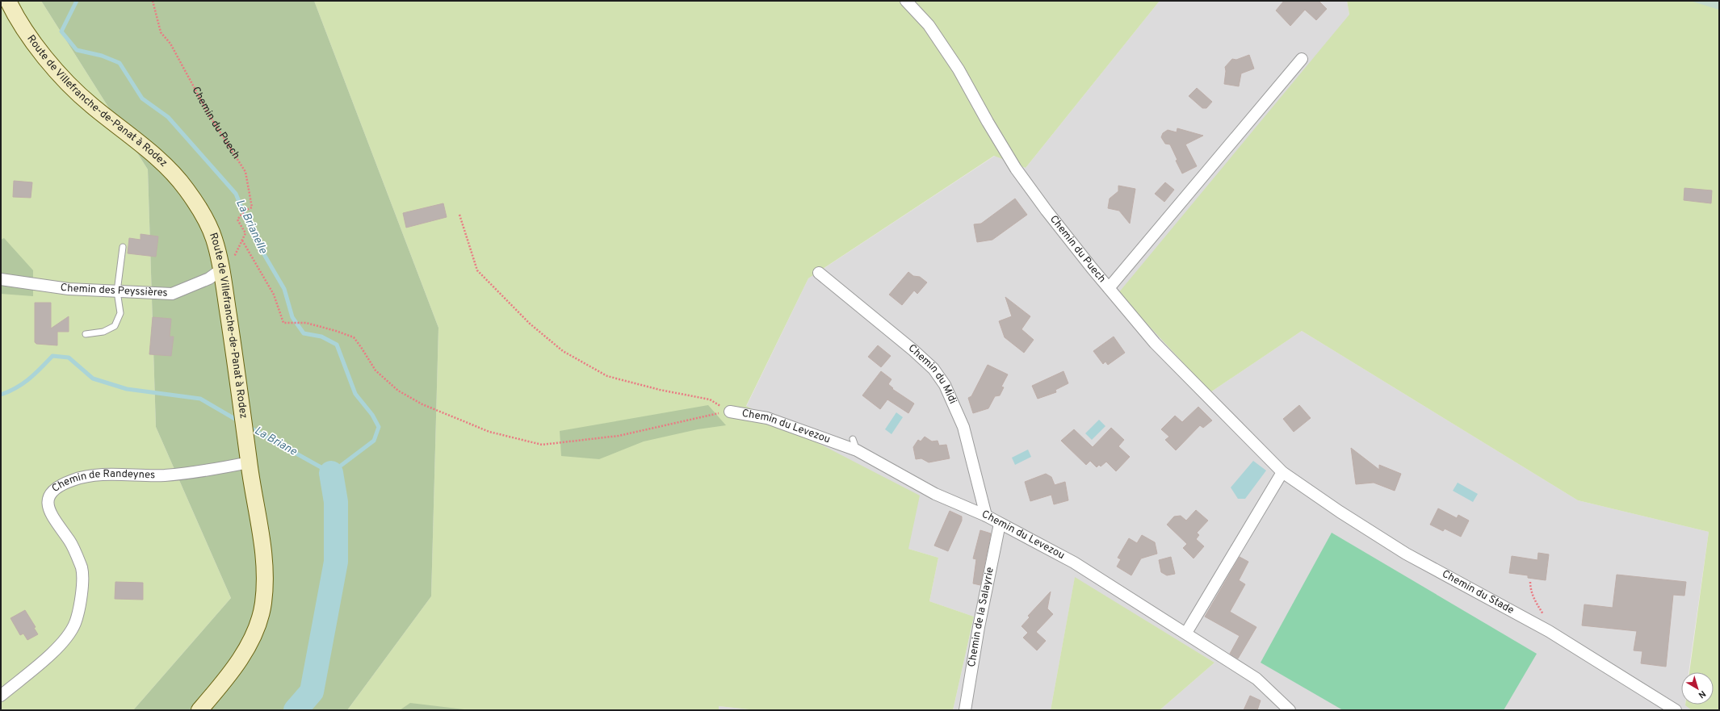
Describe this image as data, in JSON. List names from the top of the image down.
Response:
{
  "streets": {
    "main road": ["Route de Villefranche-de-Panat à Rodez"],
    "street": [
      "Chemin du Puech",
      "Chemin des Peyssières",
      "Chemin du Midi",
      "Chemin du Levezou",
      "Chemin de Randeynes",
      "Chemin du Stade",
      "Chemin de la Salayrie"
    ]
  },
  "crossings": [
    ["Route de Villefranche-de-Panat à Rodez", "Chemin des Peyssières"],
    ["Route de Villefranche-de-Panat à Rodez", "Chemin de Randeynes"],
    ["Chemin du Puech", "Chemin du Levezou"],
    ["Chemin du Puech", "Chemin du Stade"],
    ["Chemin du Midi", "Chemin du Levezou"],
    ["Chemin du Levezou", "Chemin de la Salayrie"]
  ],
  "water": ["La Brianelle", "La Briane"],
  "north": "bottom right"
}
